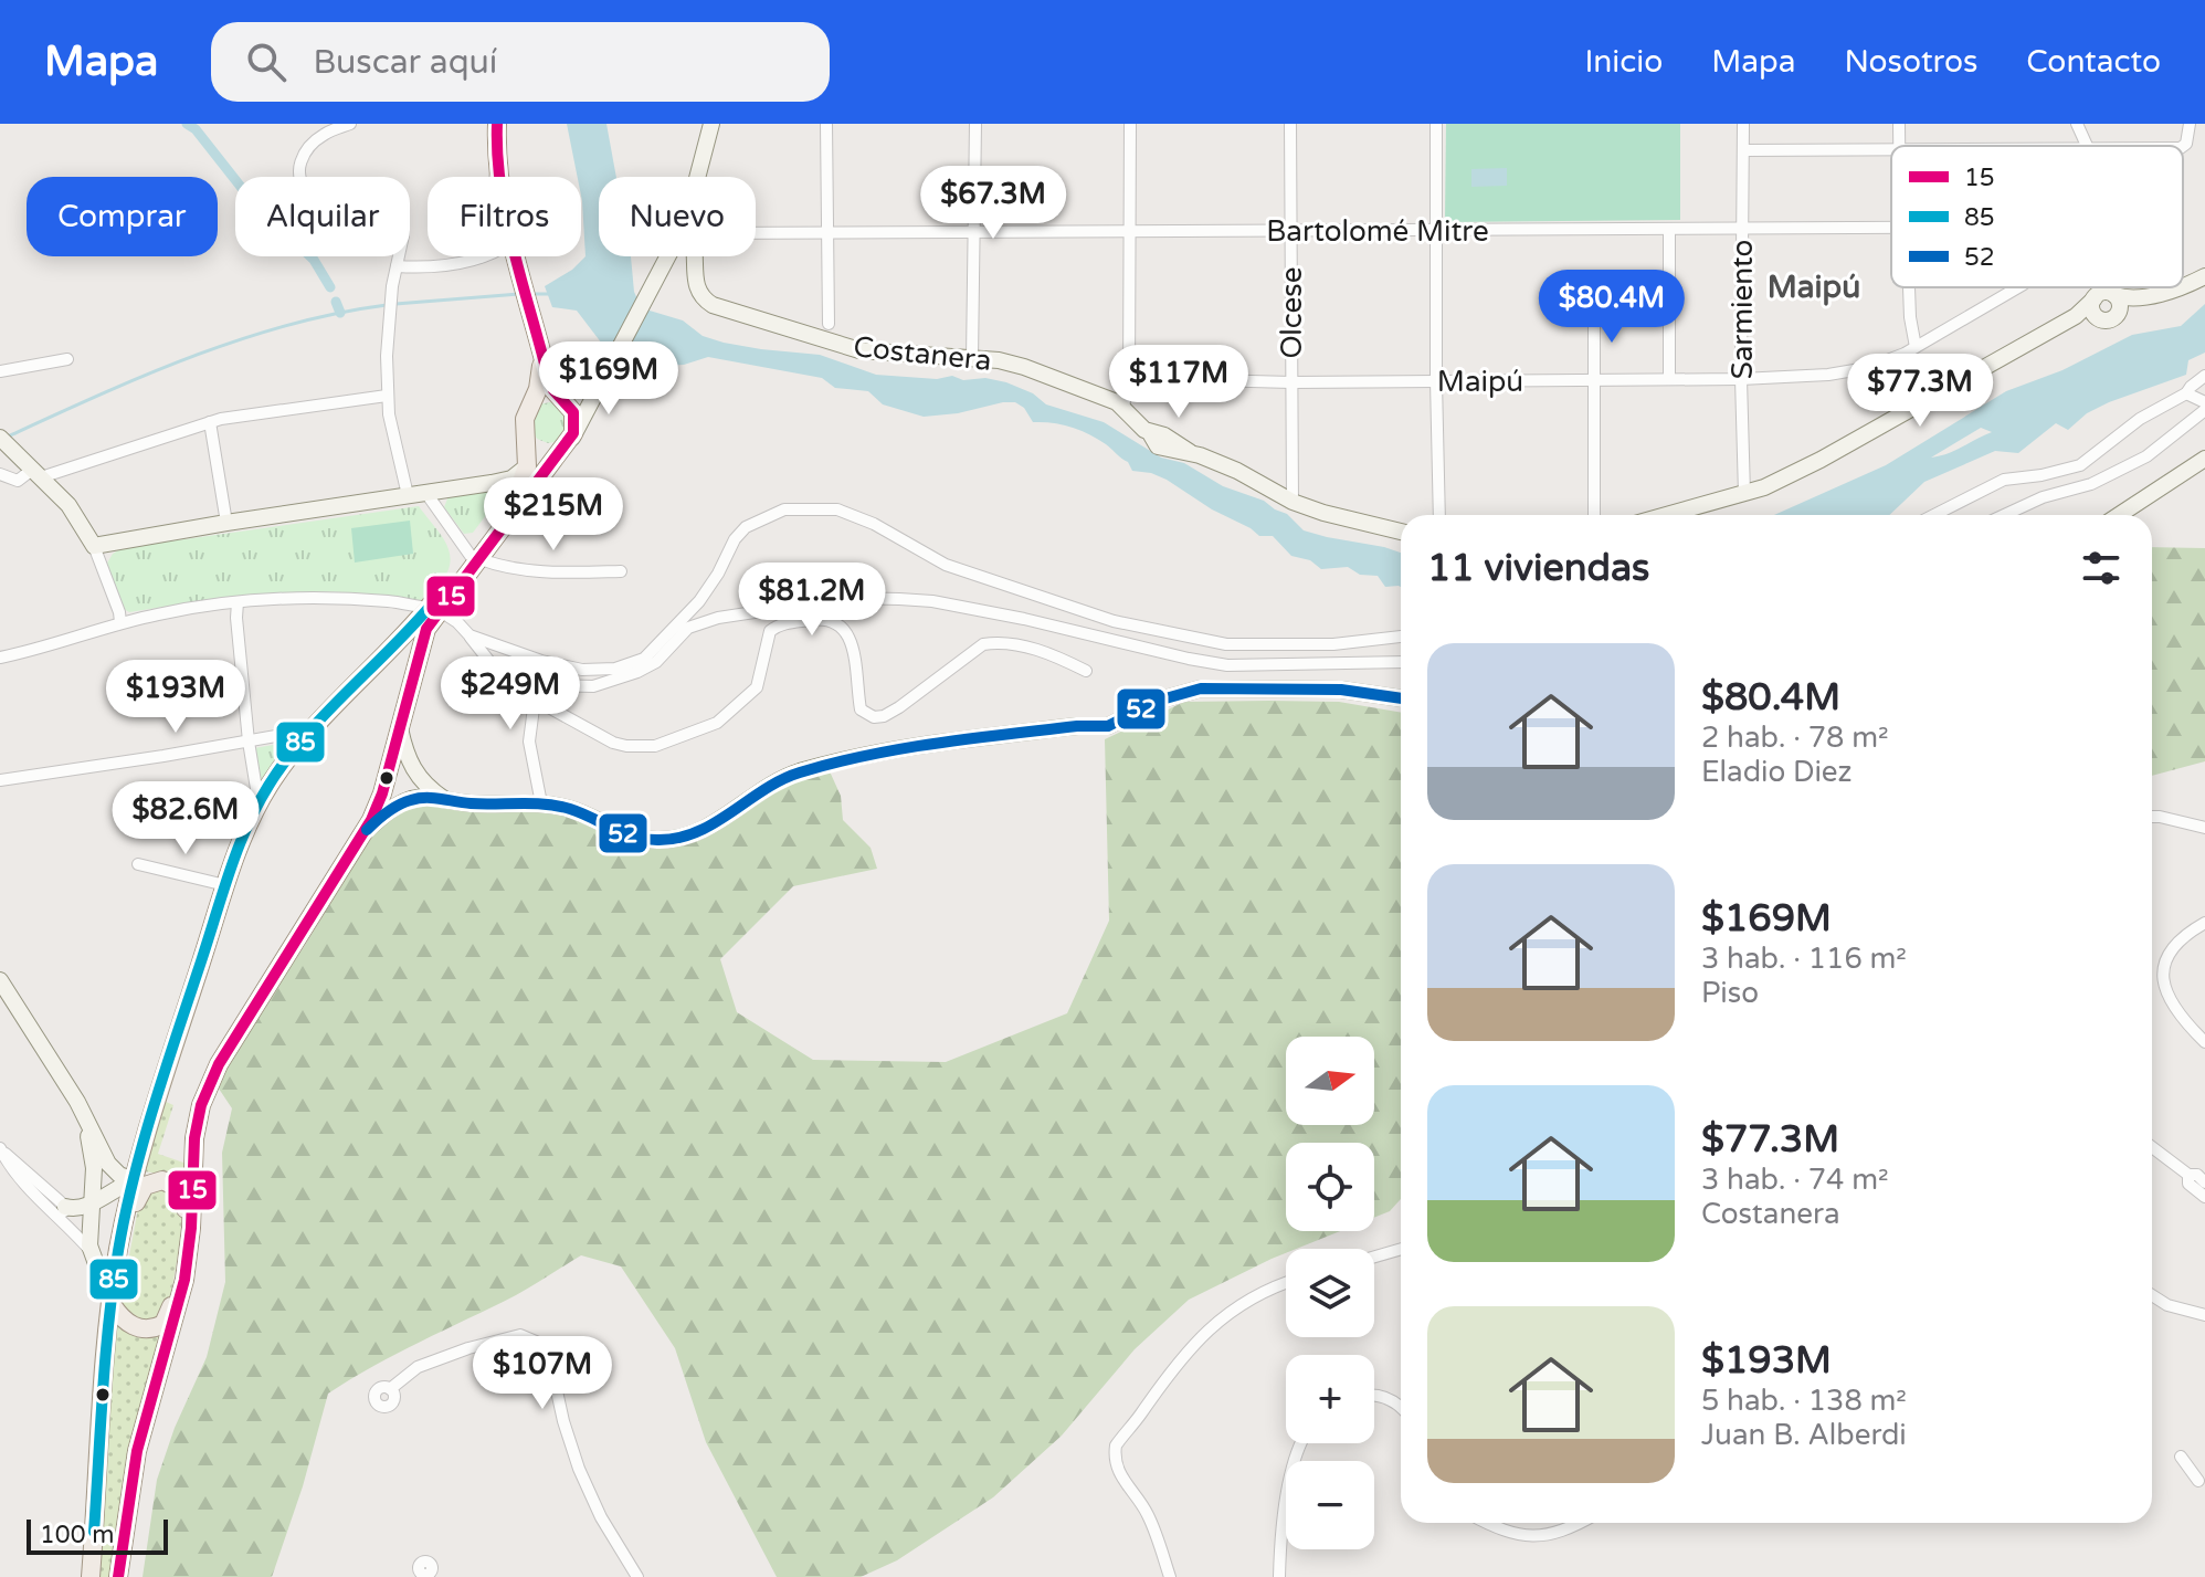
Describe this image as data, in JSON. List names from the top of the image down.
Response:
{
  "streets": {
    "street": [
      "Bartolomé Mitre",
      "Sarmiento",
      "Olcese",
      "Costanera",
      "Maipú"
    ]
  },
  "crossings": [
    ["Bartolomé Mitre", "Sarmiento"],
    ["Bartolomé Mitre", "Olcese"],
    ["Sarmiento", "Maipú"],
    ["Olcese", "Costanera"],
    ["Olcese", "Maipú"]
  ],
  "districts": ["Maipú"],
  "lines": ["transit line 15", "transit line 85", "transit line 52"],
  "legend": ["15", "85", "52"],
  "scale_bar": "100 m",
  "north": "right",
  "page": {
    "header": "Mapa",
    "search": "Buscar aquí",
    "nav": [
      "Inicio",
      "Mapa",
      "Nosotros",
      "Contacto"
    ],
    "price": [
      "$67.3M",
      "$80.4M",
      "$169M",
      "$117M",
      "$77.3M",
      "$215M",
      "$81.2M",
      "$249M",
      "$193M",
      "$82.6M",
      "$107M"
    ],
    "chip": [
      "Comprar",
      "Alquilar",
      "Filtros",
      "Nuevo"
    ],
    "heading": "11 viviendas",
    "list": [
      {
        "name": "$80.4M",
        "note": "2 hab. · 78 m² · Eladio Diez"
      },
      {
        "name": "$169M",
        "note": "3 hab. · 116 m² · Piso"
      },
      {
        "name": "$77.3M",
        "note": "3 hab. · 74 m² · Costanera"
      },
      {
        "name": "$193M",
        "note": "5 hab. · 138 m² · Juan B. Alberdi"
      }
    ],
    "map_buttons": ["+", "−"],
    "scale": "100 m"
  }
}
